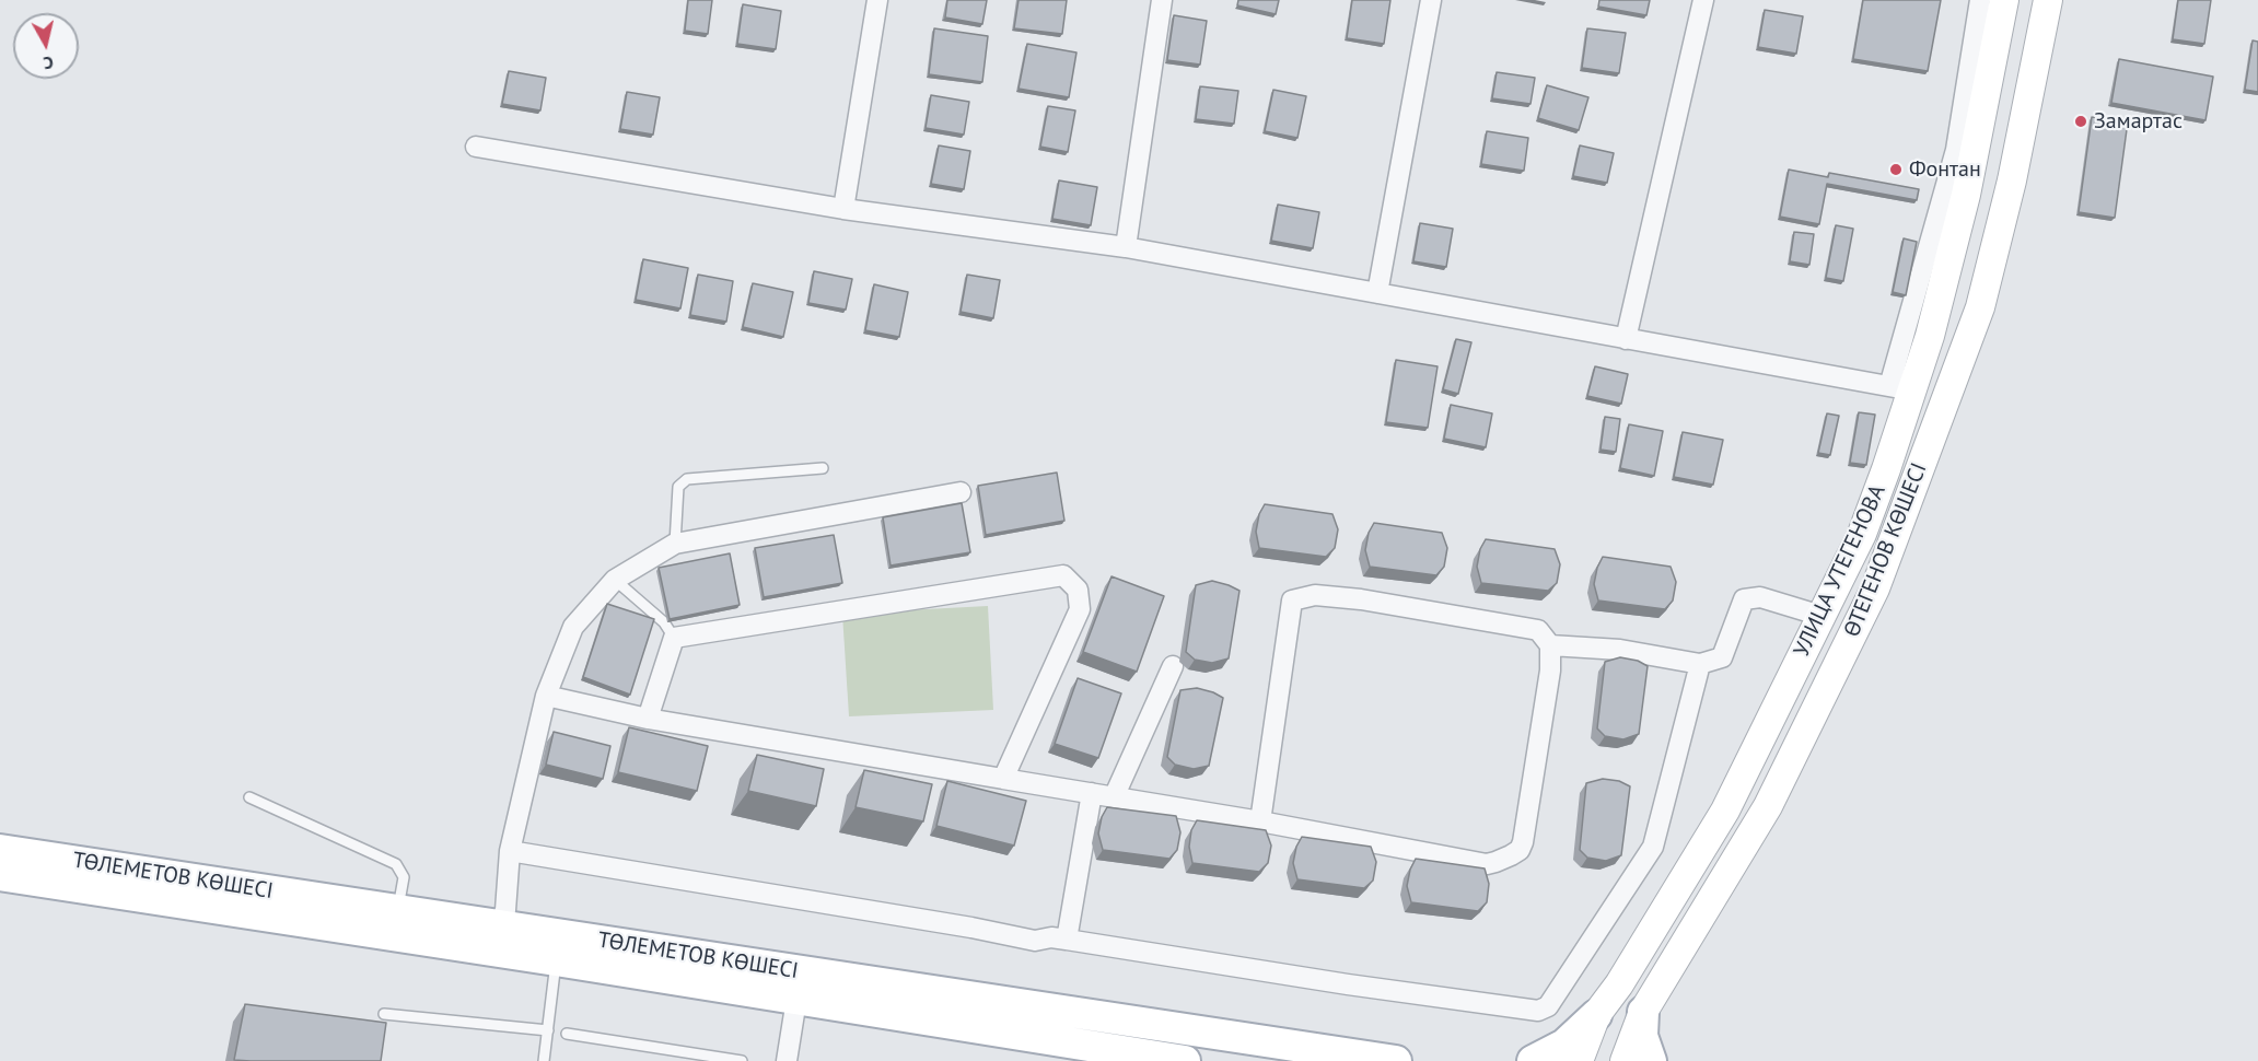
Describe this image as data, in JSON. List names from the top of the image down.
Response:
{
  "streets": {
    "main road": ["ӨТЕГЕНОВ КӨШЕСІ", "УЛИЦА УТЕГЕНОВА", "ТӨЛЕМЕТОВ КӨШЕСІ"]
  },
  "places": ["Замартас", "Фонтан"],
  "north": "bottom"
}
